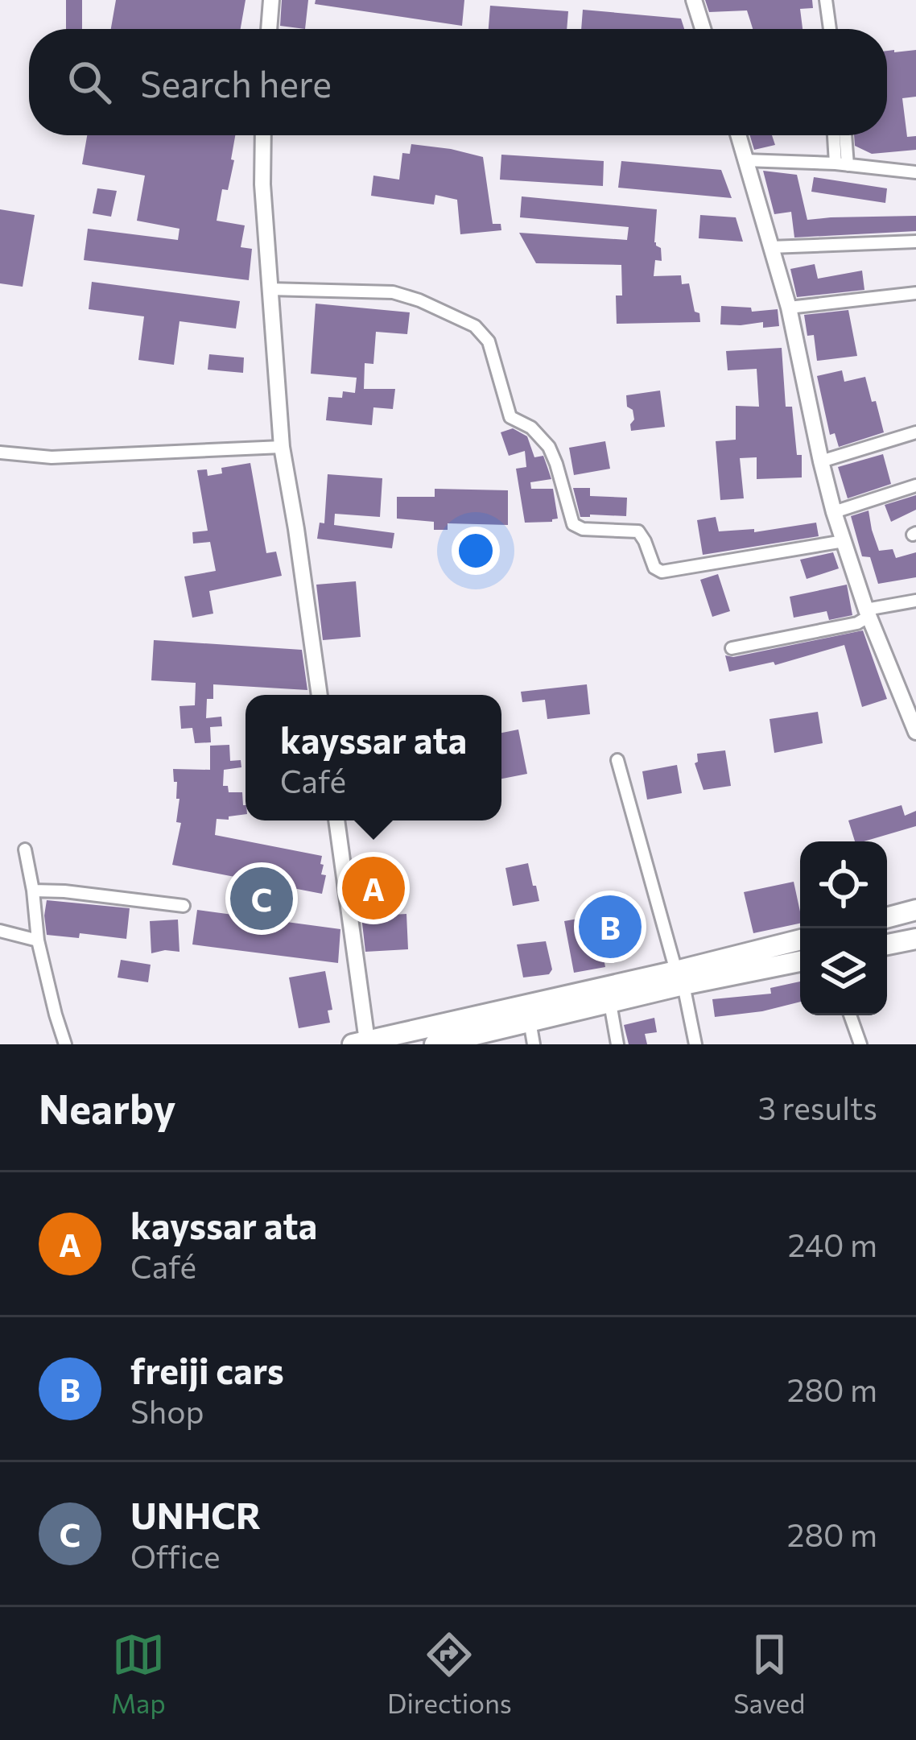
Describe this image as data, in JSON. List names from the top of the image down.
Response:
{
  "page": {
    "search": "Search here",
    "popup": ["kayssar ata", "Café"],
    "pins": ["A", "C", "B"],
    "heading": ["Nearby", "3 results"],
    "list": [
      {
        "mark": "A",
        "name": "kayssar ata",
        "note": "Café",
        "value": "240 m"
      },
      {
        "mark": "B",
        "name": "freiji cars",
        "note": "Shop",
        "value": "280 m"
      },
      {
        "mark": "C",
        "name": "UNHCR",
        "note": "Office",
        "value": "280 m"
      }
    ],
    "nav": ["Map", "Directions", "Saved"]
  }
}
